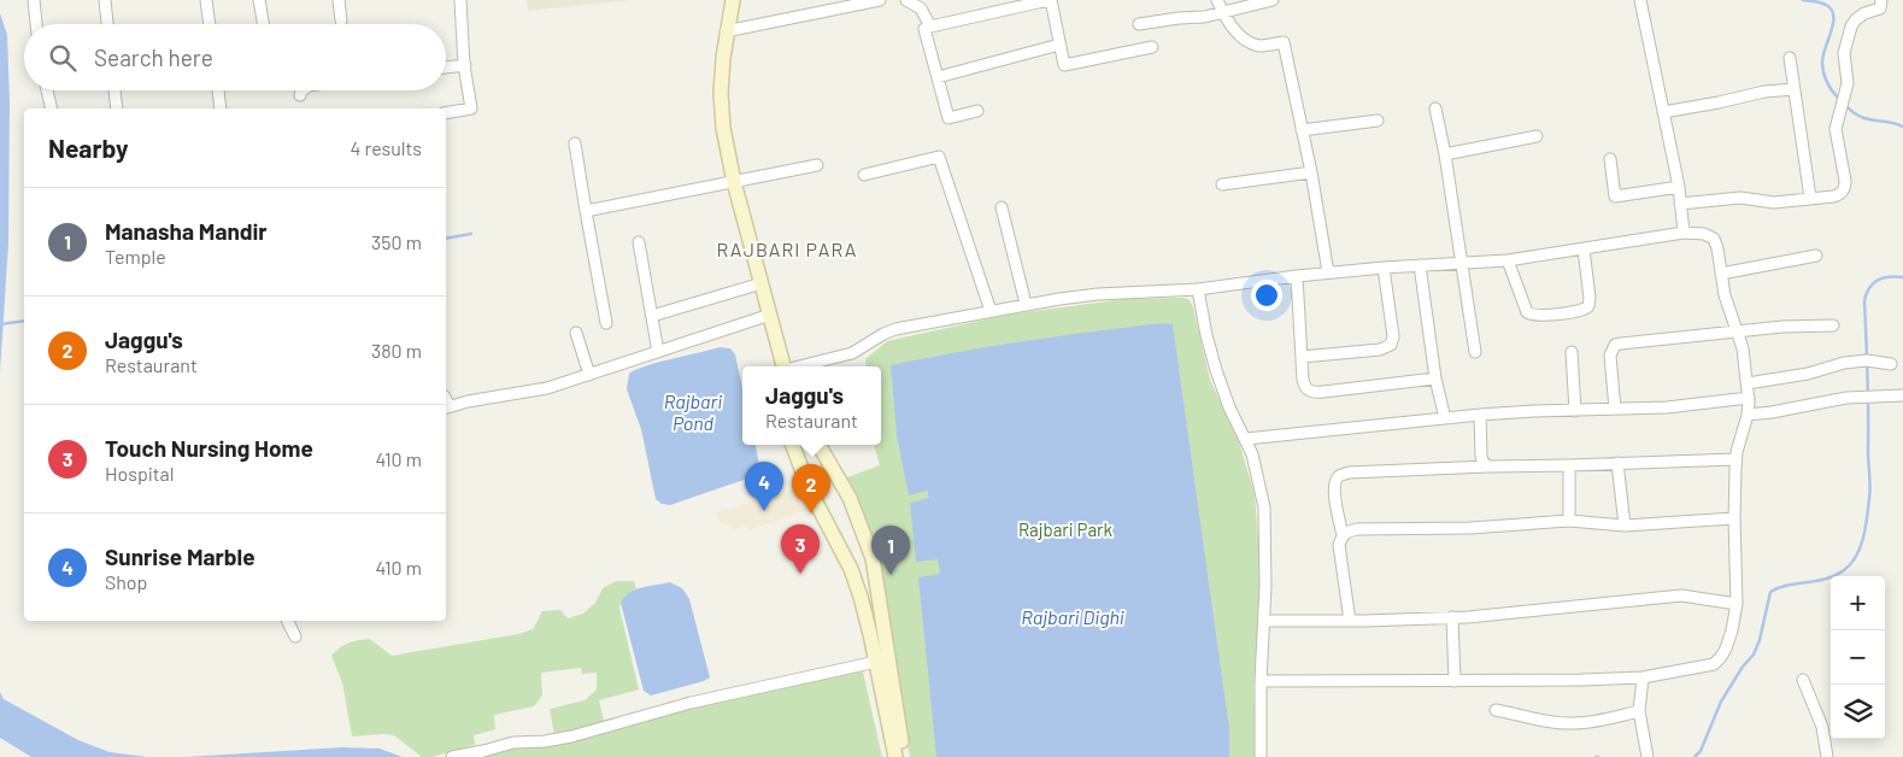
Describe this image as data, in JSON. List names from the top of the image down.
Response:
{
  "districts": ["RAJBARI PARA"],
  "water": ["Rajbari Pond", "Rajbari Dighi"],
  "parks": ["Rajbari Park"],
  "page": {
    "search": "Search here",
    "heading": ["Nearby", "4 results"],
    "list": [
      {
        "mark": "1",
        "name": "Manasha Mandir",
        "note": "Temple",
        "value": "350 m"
      },
      {
        "mark": "2",
        "name": "Jaggu's",
        "note": "Restaurant",
        "value": "380 m"
      },
      {
        "mark": "3",
        "name": "Touch Nursing Home",
        "note": "Hospital",
        "value": "410 m"
      },
      {
        "mark": "4",
        "name": "Sunrise Marble",
        "note": "Shop",
        "value": "410 m"
      }
    ],
    "popup": ["Jaggu's", "Restaurant"],
    "pins": [
      "4",
      "2",
      "3",
      "1"
    ],
    "map_buttons": ["+", "−"]
  }
}
